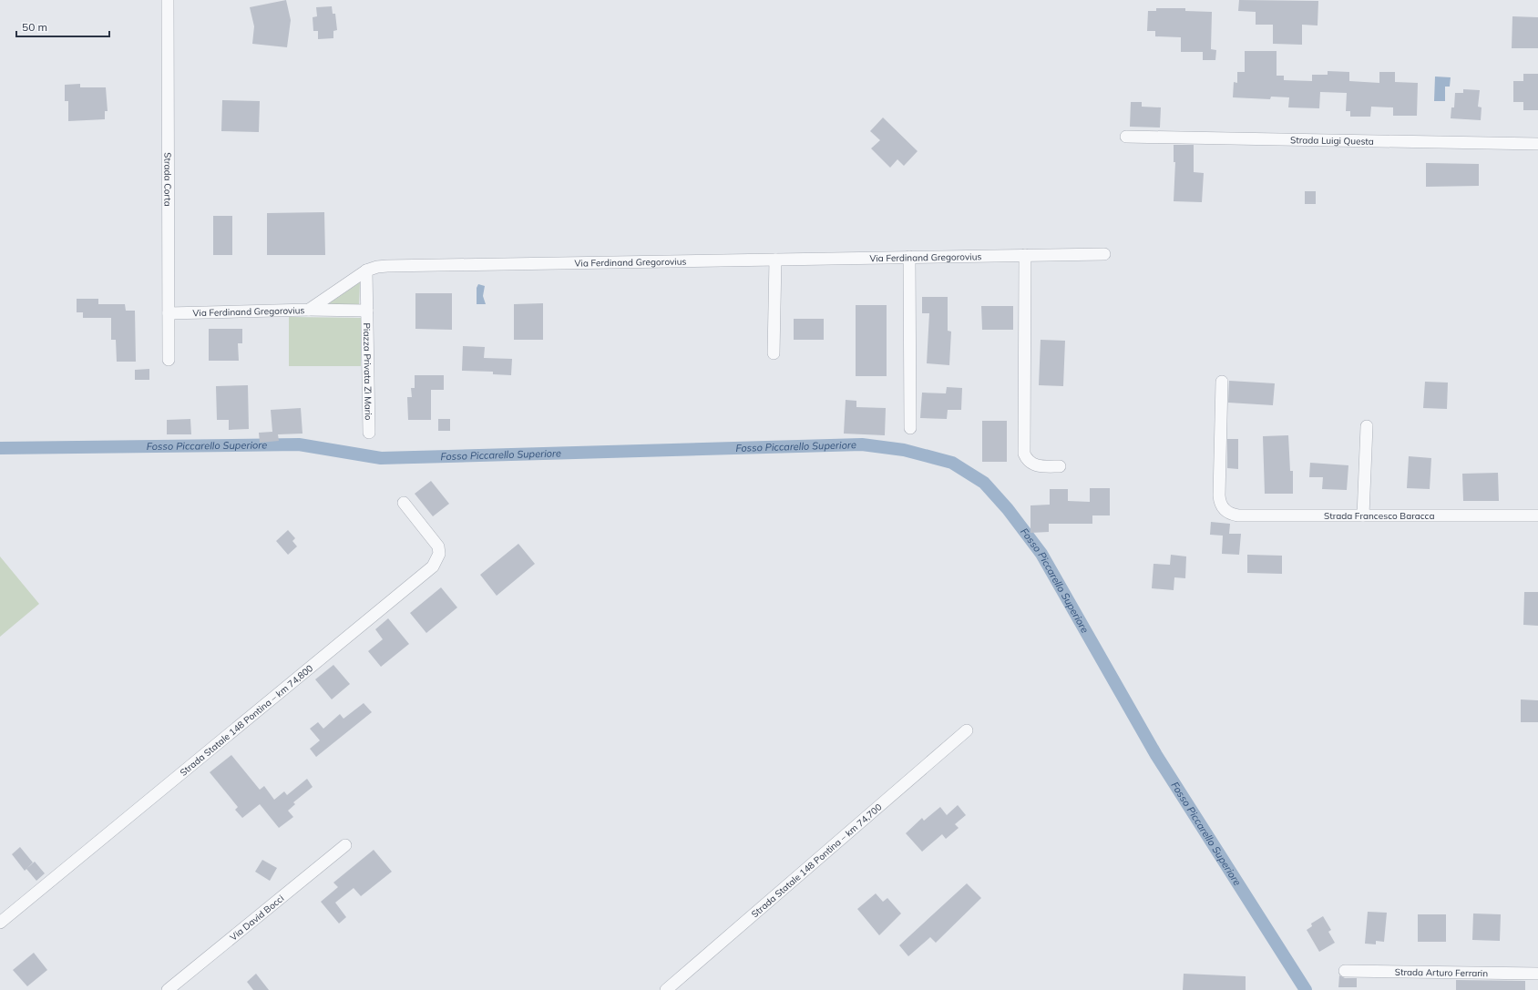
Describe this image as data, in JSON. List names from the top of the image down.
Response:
{
  "streets": {
    "street": [
      "Strada Luigi Questa",
      "Strada Corta",
      "Via Ferdinand Gregorovius",
      "Piazza Privata Zì Mario",
      "Strada Francesco Baracca",
      "Strada Statale 148 Pontina – km 74,800",
      "Strada Statale 148 Pontina – km 74,700",
      "Via David Bocci",
      "Strada Arturo Ferrarin"
    ]
  },
  "crossings": [
    ["Strada Corta", "Via Ferdinand Gregorovius"],
    ["Via Ferdinand Gregorovius", "Piazza Privata Zì Mario"]
  ],
  "water": ["Fosso Piccarello Superiore"],
  "scale_bar": "50 m"
}
